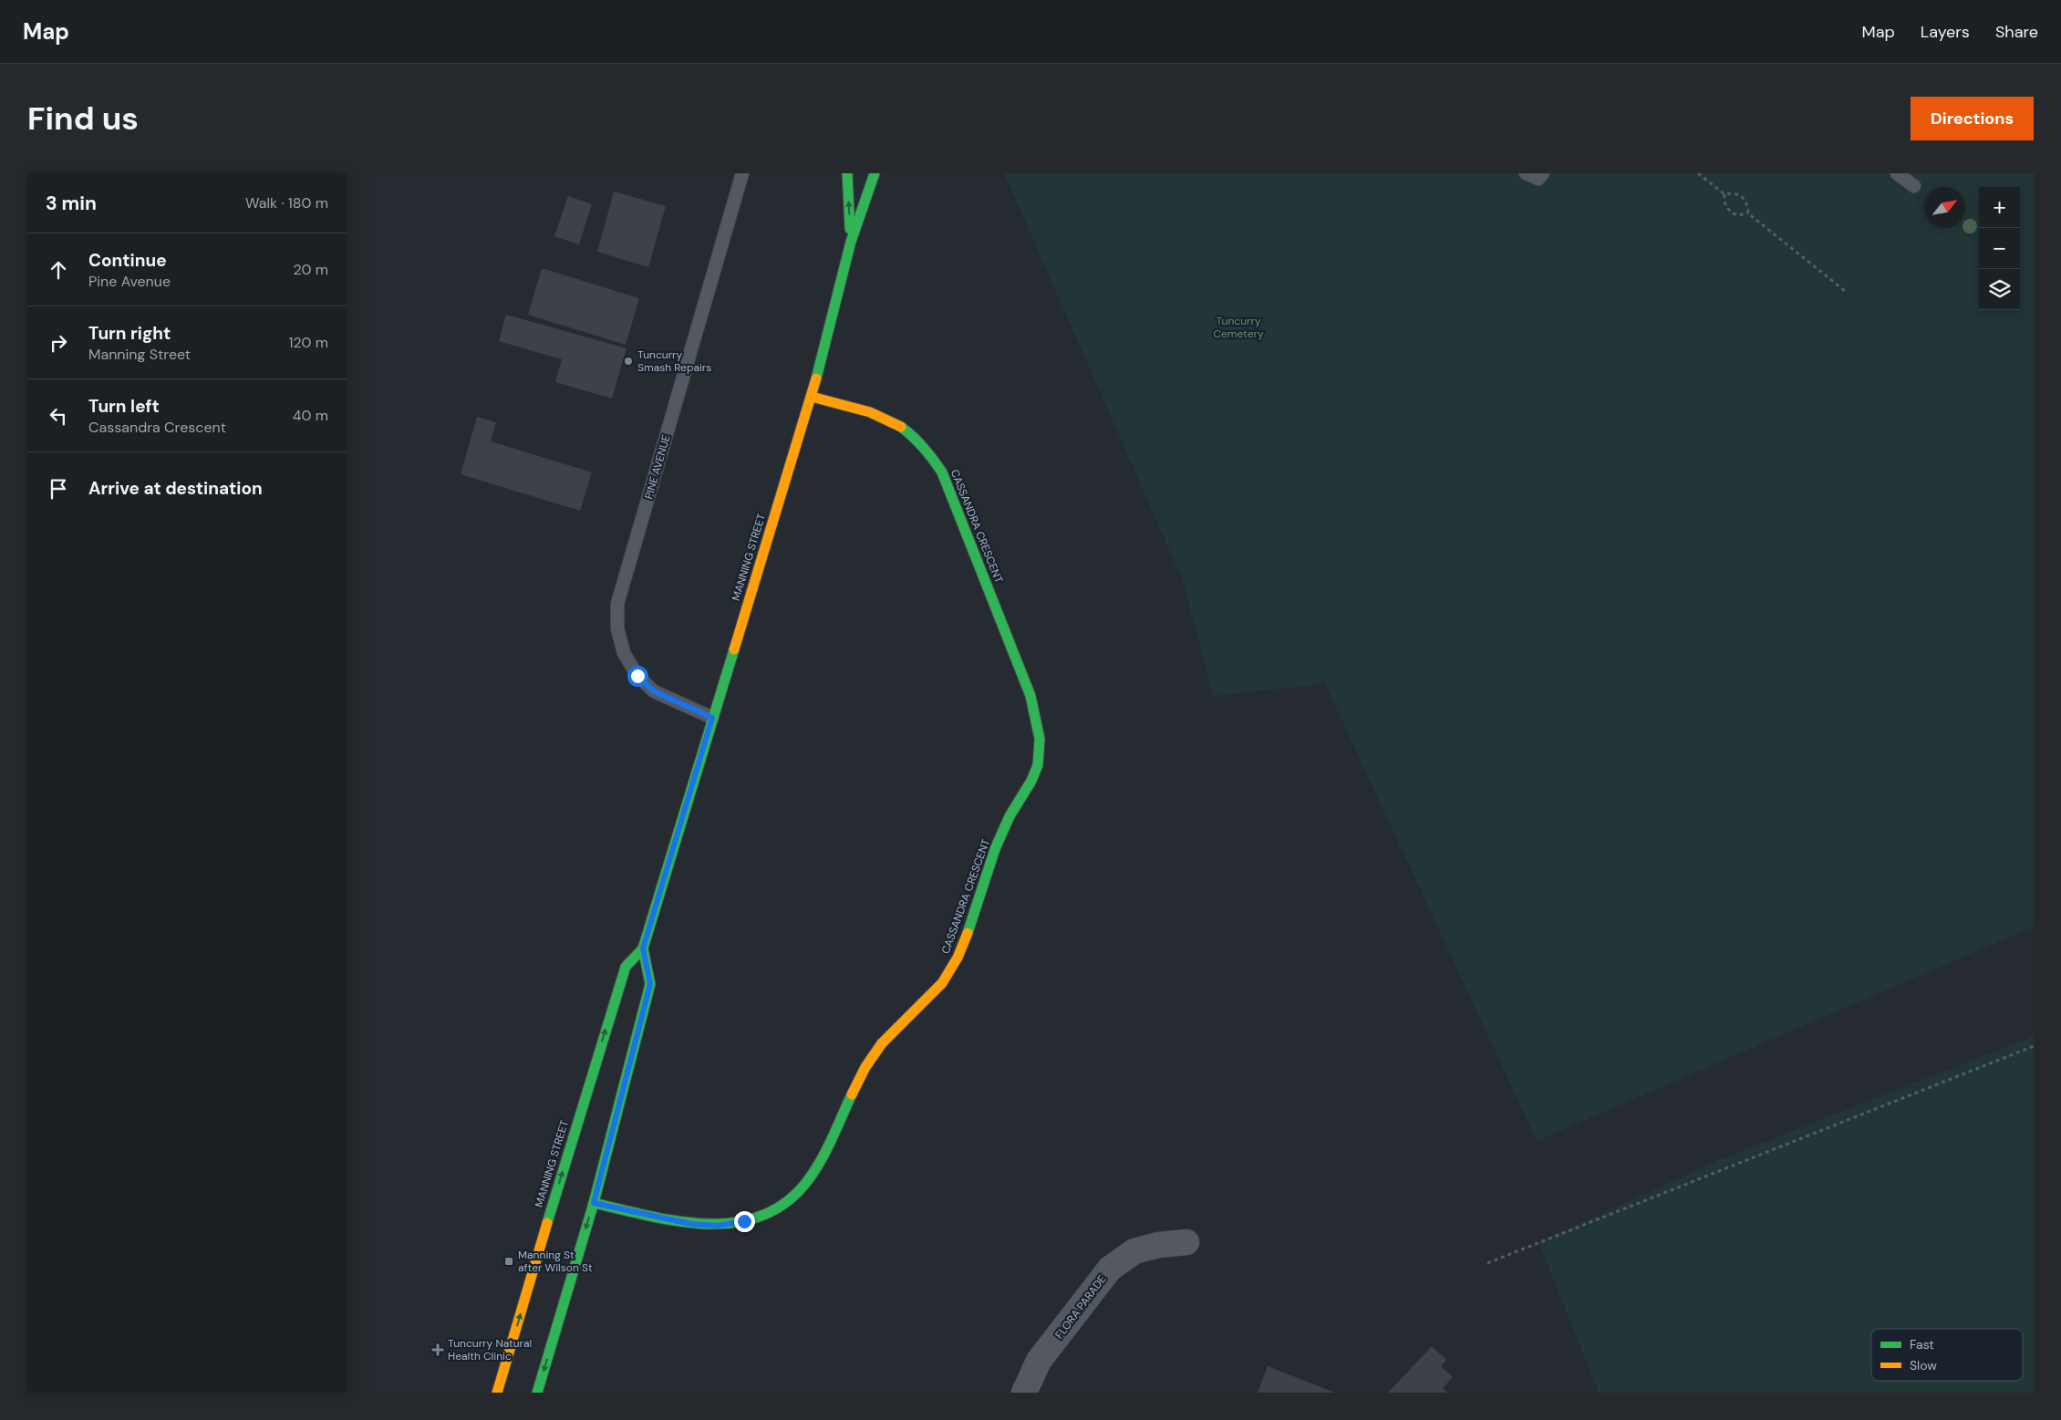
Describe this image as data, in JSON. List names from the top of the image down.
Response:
{
  "streets": {
    "main road": ["CASSANDRA CRESCENT", "MANNING STREET"],
    "street": ["FLORA PARADE"],
    "lane": ["PINE AVENUE"]
  },
  "crossings": [
    ["PINE AVENUE", "MANNING STREET"],
    ["CASSANDRA CRESCENT", "MANNING STREET"]
  ],
  "parks": ["Tuncurry Cemetery"],
  "places": {
    "other": ["Tuncurry Smash Repairs"],
    "transit": ["Manning St after Wilson St"],
    "health": ["Tuncurry Natural Health Clinic"]
  },
  "legend": ["Fast", "Slow"],
  "north": "top right",
  "page": {
    "header": "Map",
    "nav": ["Map", "Layers", "Share"],
    "buttons": "Directions",
    "title": "Find us",
    "heading": ["3 min", "Walk · 180 m"],
    "map_buttons": ["+", "−"],
    "list": [
      ["Continue", "Pine Avenue", "20 m"],
      ["Turn right", "Manning Street", "120 m"],
      ["Turn left", "Cassandra Crescent", "40 m"],
      "Arrive at destination"
    ]
  }
}
